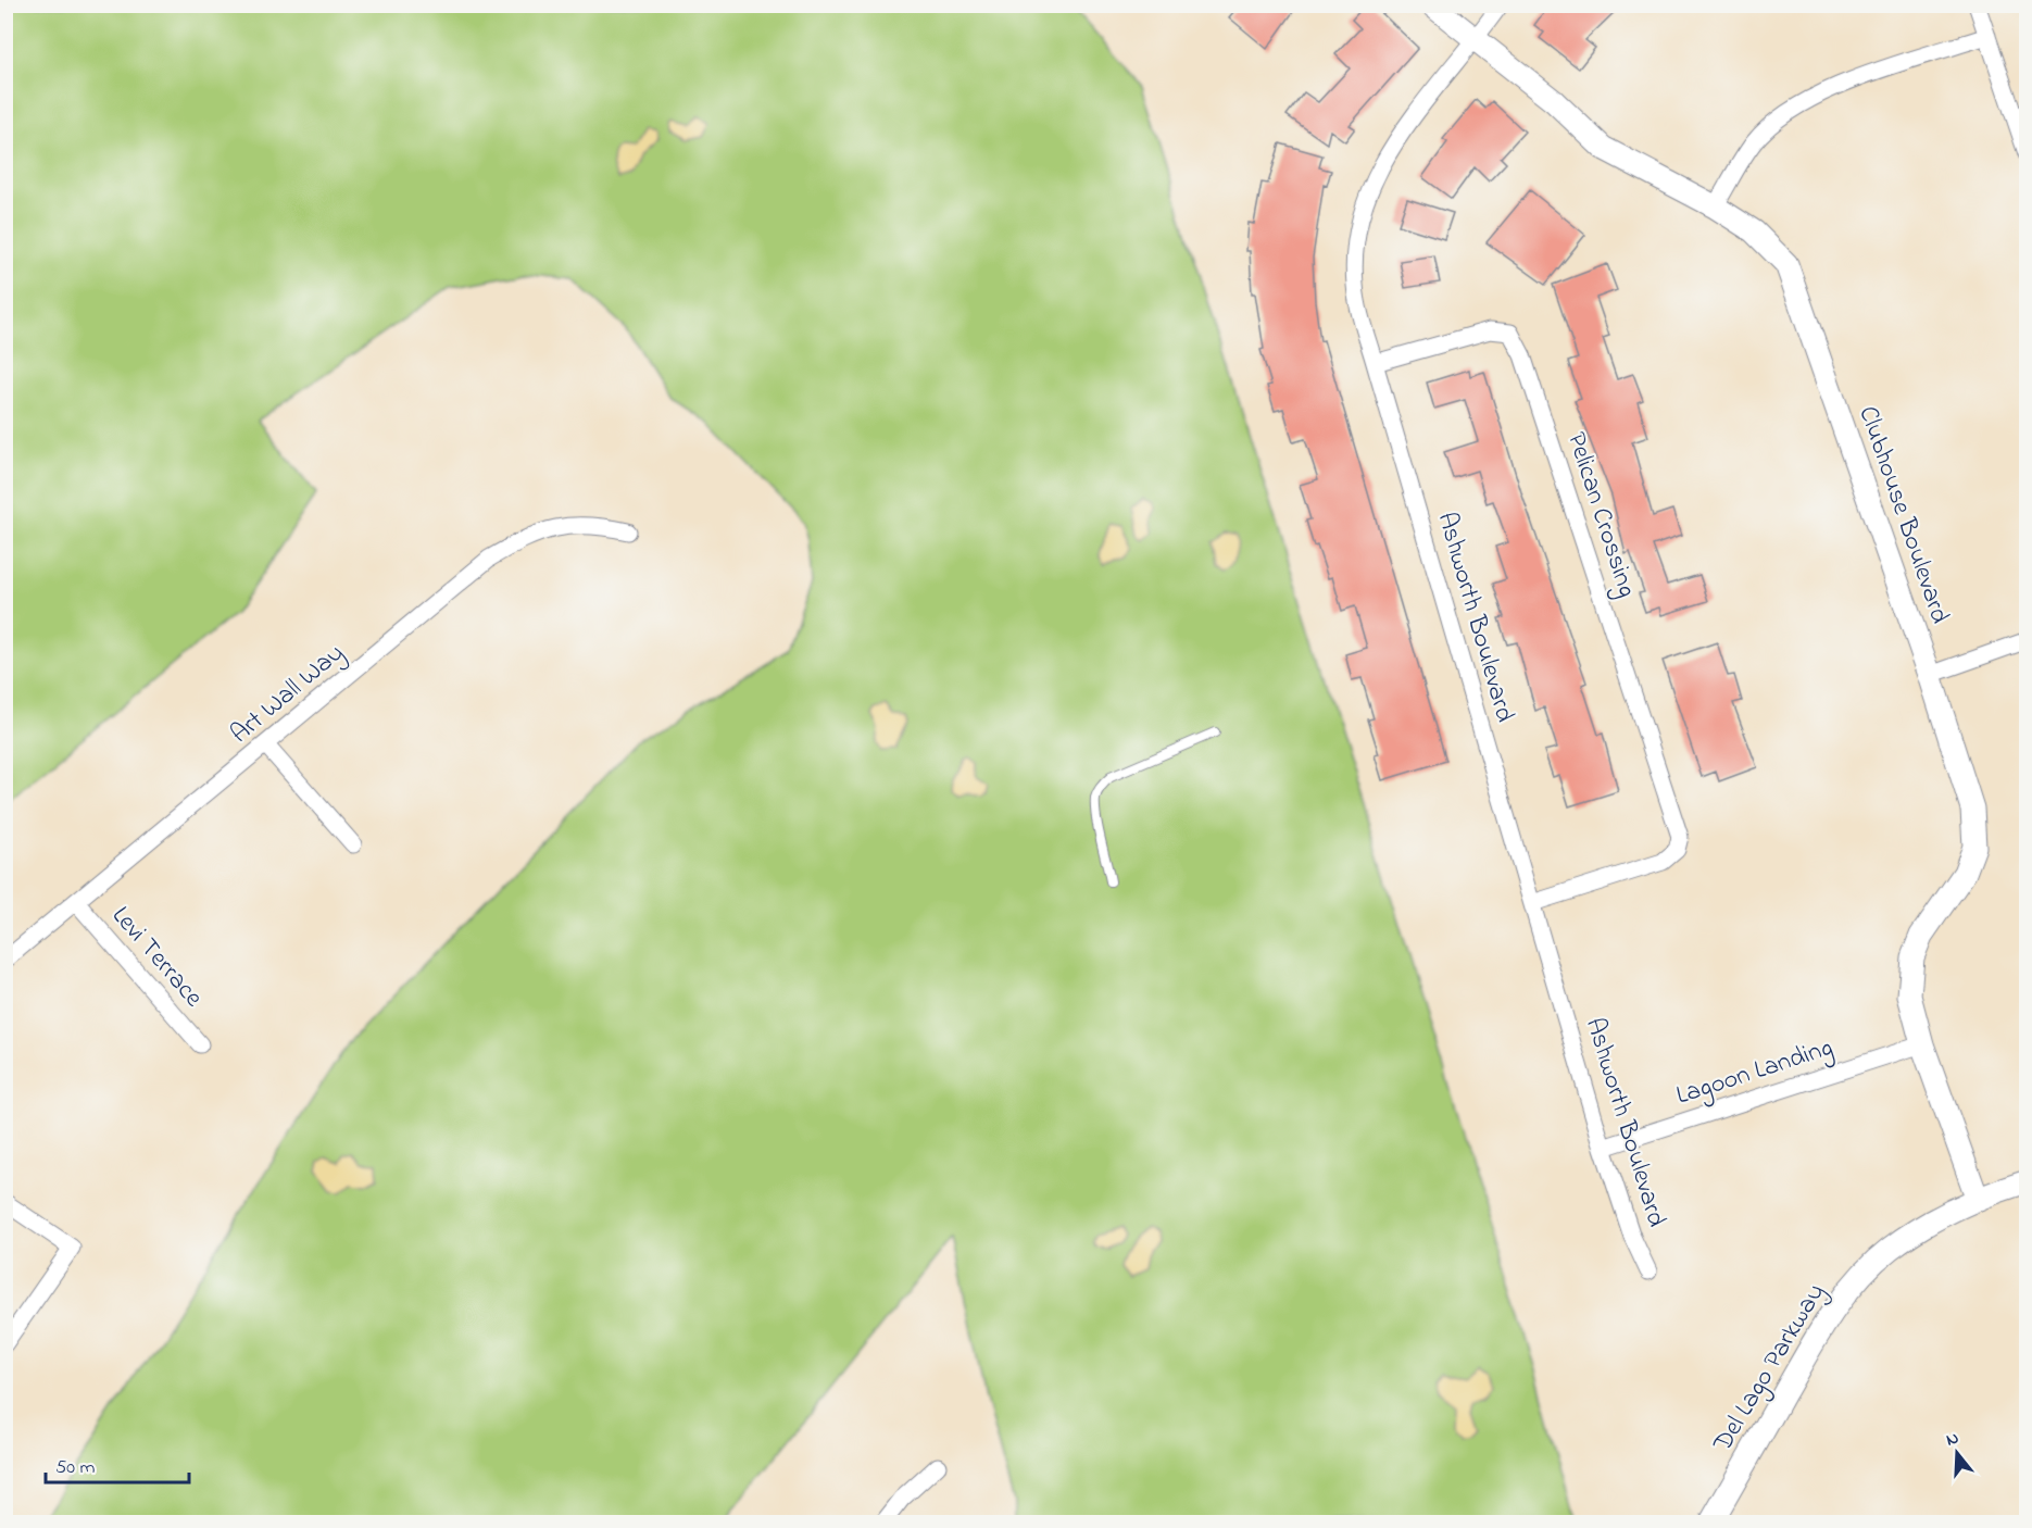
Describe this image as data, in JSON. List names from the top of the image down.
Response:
{
  "streets": {
    "street": [
      "Pelican Crossing",
      "Clubhouse Boulevard",
      "Ashworth Boulevard",
      "Art Wall Way",
      "Levi Terrace",
      "Lagoon Landing",
      "Del Lago Parkway"
    ]
  },
  "crossings": [
    ["Pelican Crossing", "Ashworth Boulevard"],
    ["Clubhouse Boulevard", "Ashworth Boulevard"],
    ["Clubhouse Boulevard", "Lagoon Landing"],
    ["Clubhouse Boulevard", "Del Lago Parkway"],
    ["Ashworth Boulevard", "Lagoon Landing"],
    ["Art Wall Way", "Levi Terrace"]
  ],
  "scale_bar": "50 m",
  "north": "top"
}
